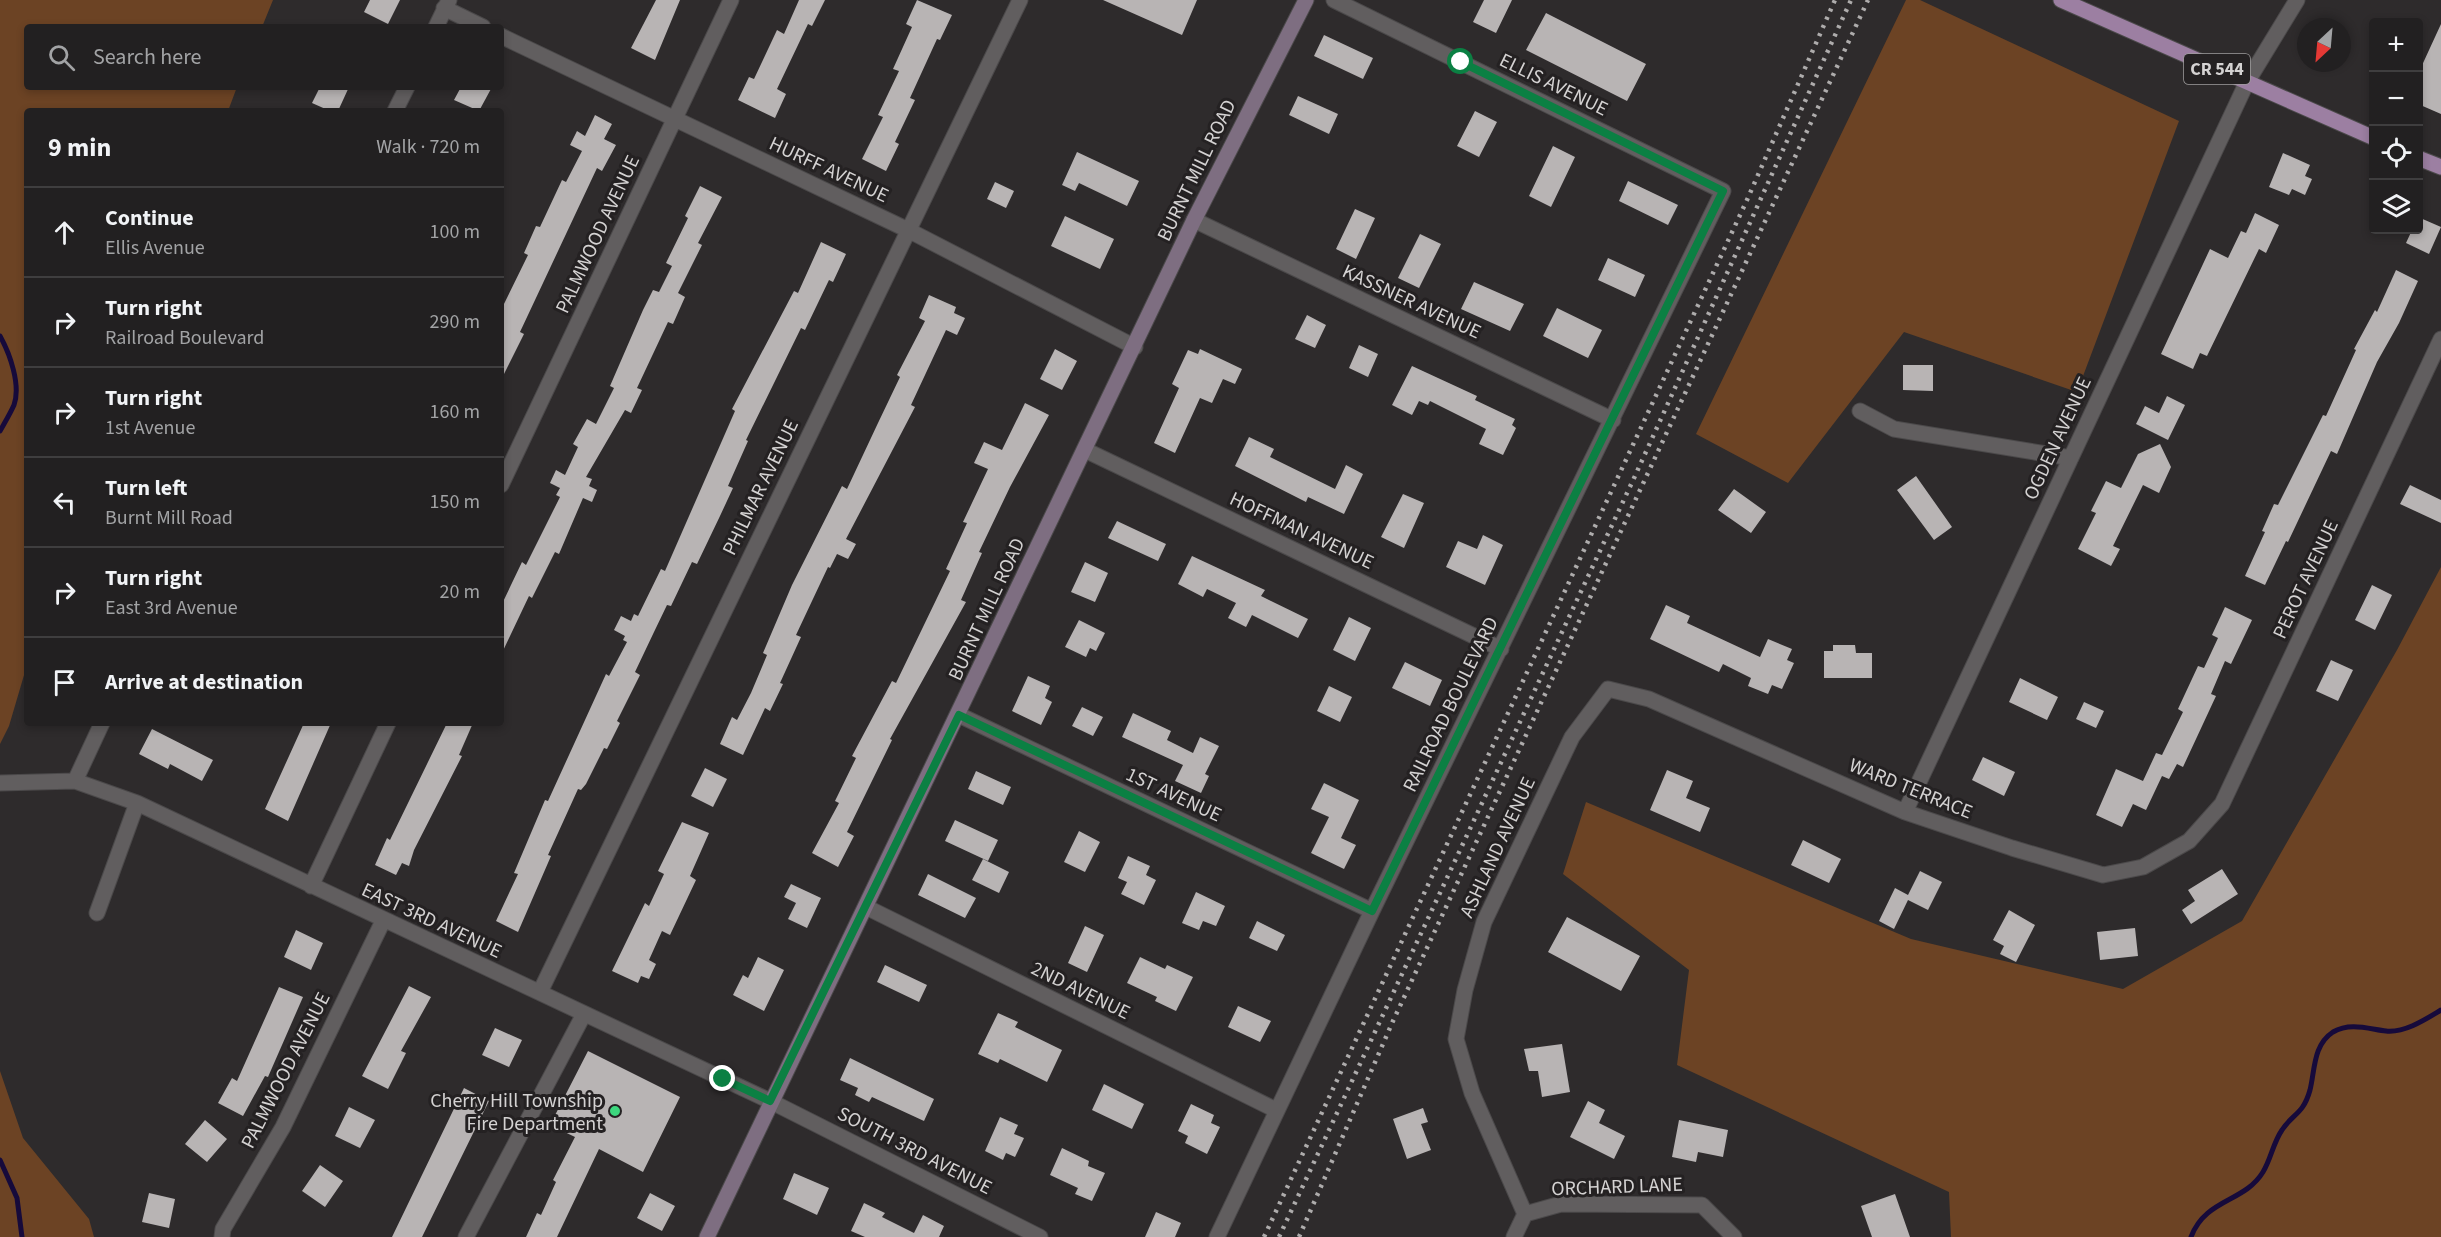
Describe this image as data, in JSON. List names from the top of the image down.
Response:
{
  "streets": {
    "main road": ["CR 544", "BURNT MILL ROAD"],
    "street": [
      "ELLIS AVENUE",
      "HURFF AVENUE",
      "PALMWOOD AVENUE",
      "KASSNER AVENUE",
      "OGDEN AVENUE",
      "PHILMAR AVENUE",
      "HOFFMAN AVENUE",
      "PEROT AVENUE",
      "RAILROAD BOULEVARD",
      "WARD TERRACE",
      "1ST AVENUE",
      "ASHLAND AVENUE",
      "EAST 3RD AVENUE",
      "2ND AVENUE",
      "SOUTH 3RD AVENUE",
      "ORCHARD LANE"
    ]
  },
  "crossings": [
    ["CR 544", "OGDEN AVENUE"],
    ["ELLIS AVENUE", "RAILROAD BOULEVARD"],
    ["HURFF AVENUE", "BURNT MILL ROAD"],
    ["HURFF AVENUE", "PALMWOOD AVENUE"],
    ["HURFF AVENUE", "PHILMAR AVENUE"],
    ["BURNT MILL ROAD", "KASSNER AVENUE"],
    ["BURNT MILL ROAD", "HOFFMAN AVENUE"],
    ["BURNT MILL ROAD", "1ST AVENUE"],
    ["BURNT MILL ROAD", "EAST 3RD AVENUE"],
    ["BURNT MILL ROAD", "2ND AVENUE"],
    ["BURNT MILL ROAD", "SOUTH 3RD AVENUE"],
    ["PALMWOOD AVENUE", "EAST 3RD AVENUE"],
    ["KASSNER AVENUE", "RAILROAD BOULEVARD"],
    ["OGDEN AVENUE", "WARD TERRACE"],
    ["PHILMAR AVENUE", "EAST 3RD AVENUE"],
    ["HOFFMAN AVENUE", "RAILROAD BOULEVARD"],
    ["PEROT AVENUE", "WARD TERRACE"],
    ["RAILROAD BOULEVARD", "1ST AVENUE"],
    ["RAILROAD BOULEVARD", "2ND AVENUE"],
    ["WARD TERRACE", "ASHLAND AVENUE"],
    ["ASHLAND AVENUE", "ORCHARD LANE"],
    ["EAST 3RD AVENUE", "SOUTH 3RD AVENUE"]
  ],
  "places": ["Cherry Hill Township Fire Department"],
  "north": "bottom left",
  "page": {
    "map_buttons": ["+", "−"],
    "search": "Search here",
    "heading": ["9 min", "Walk · 720 m"],
    "list": [
      ["Continue", "Ellis Avenue", "100 m"],
      ["Turn right", "Railroad Boulevard", "290 m"],
      ["Turn right", "1st Avenue", "160 m"],
      ["Turn left", "Burnt Mill Road", "150 m"],
      ["Turn right", "East 3rd Avenue", "20 m"],
      "Arrive at destination"
    ]
  }
}
